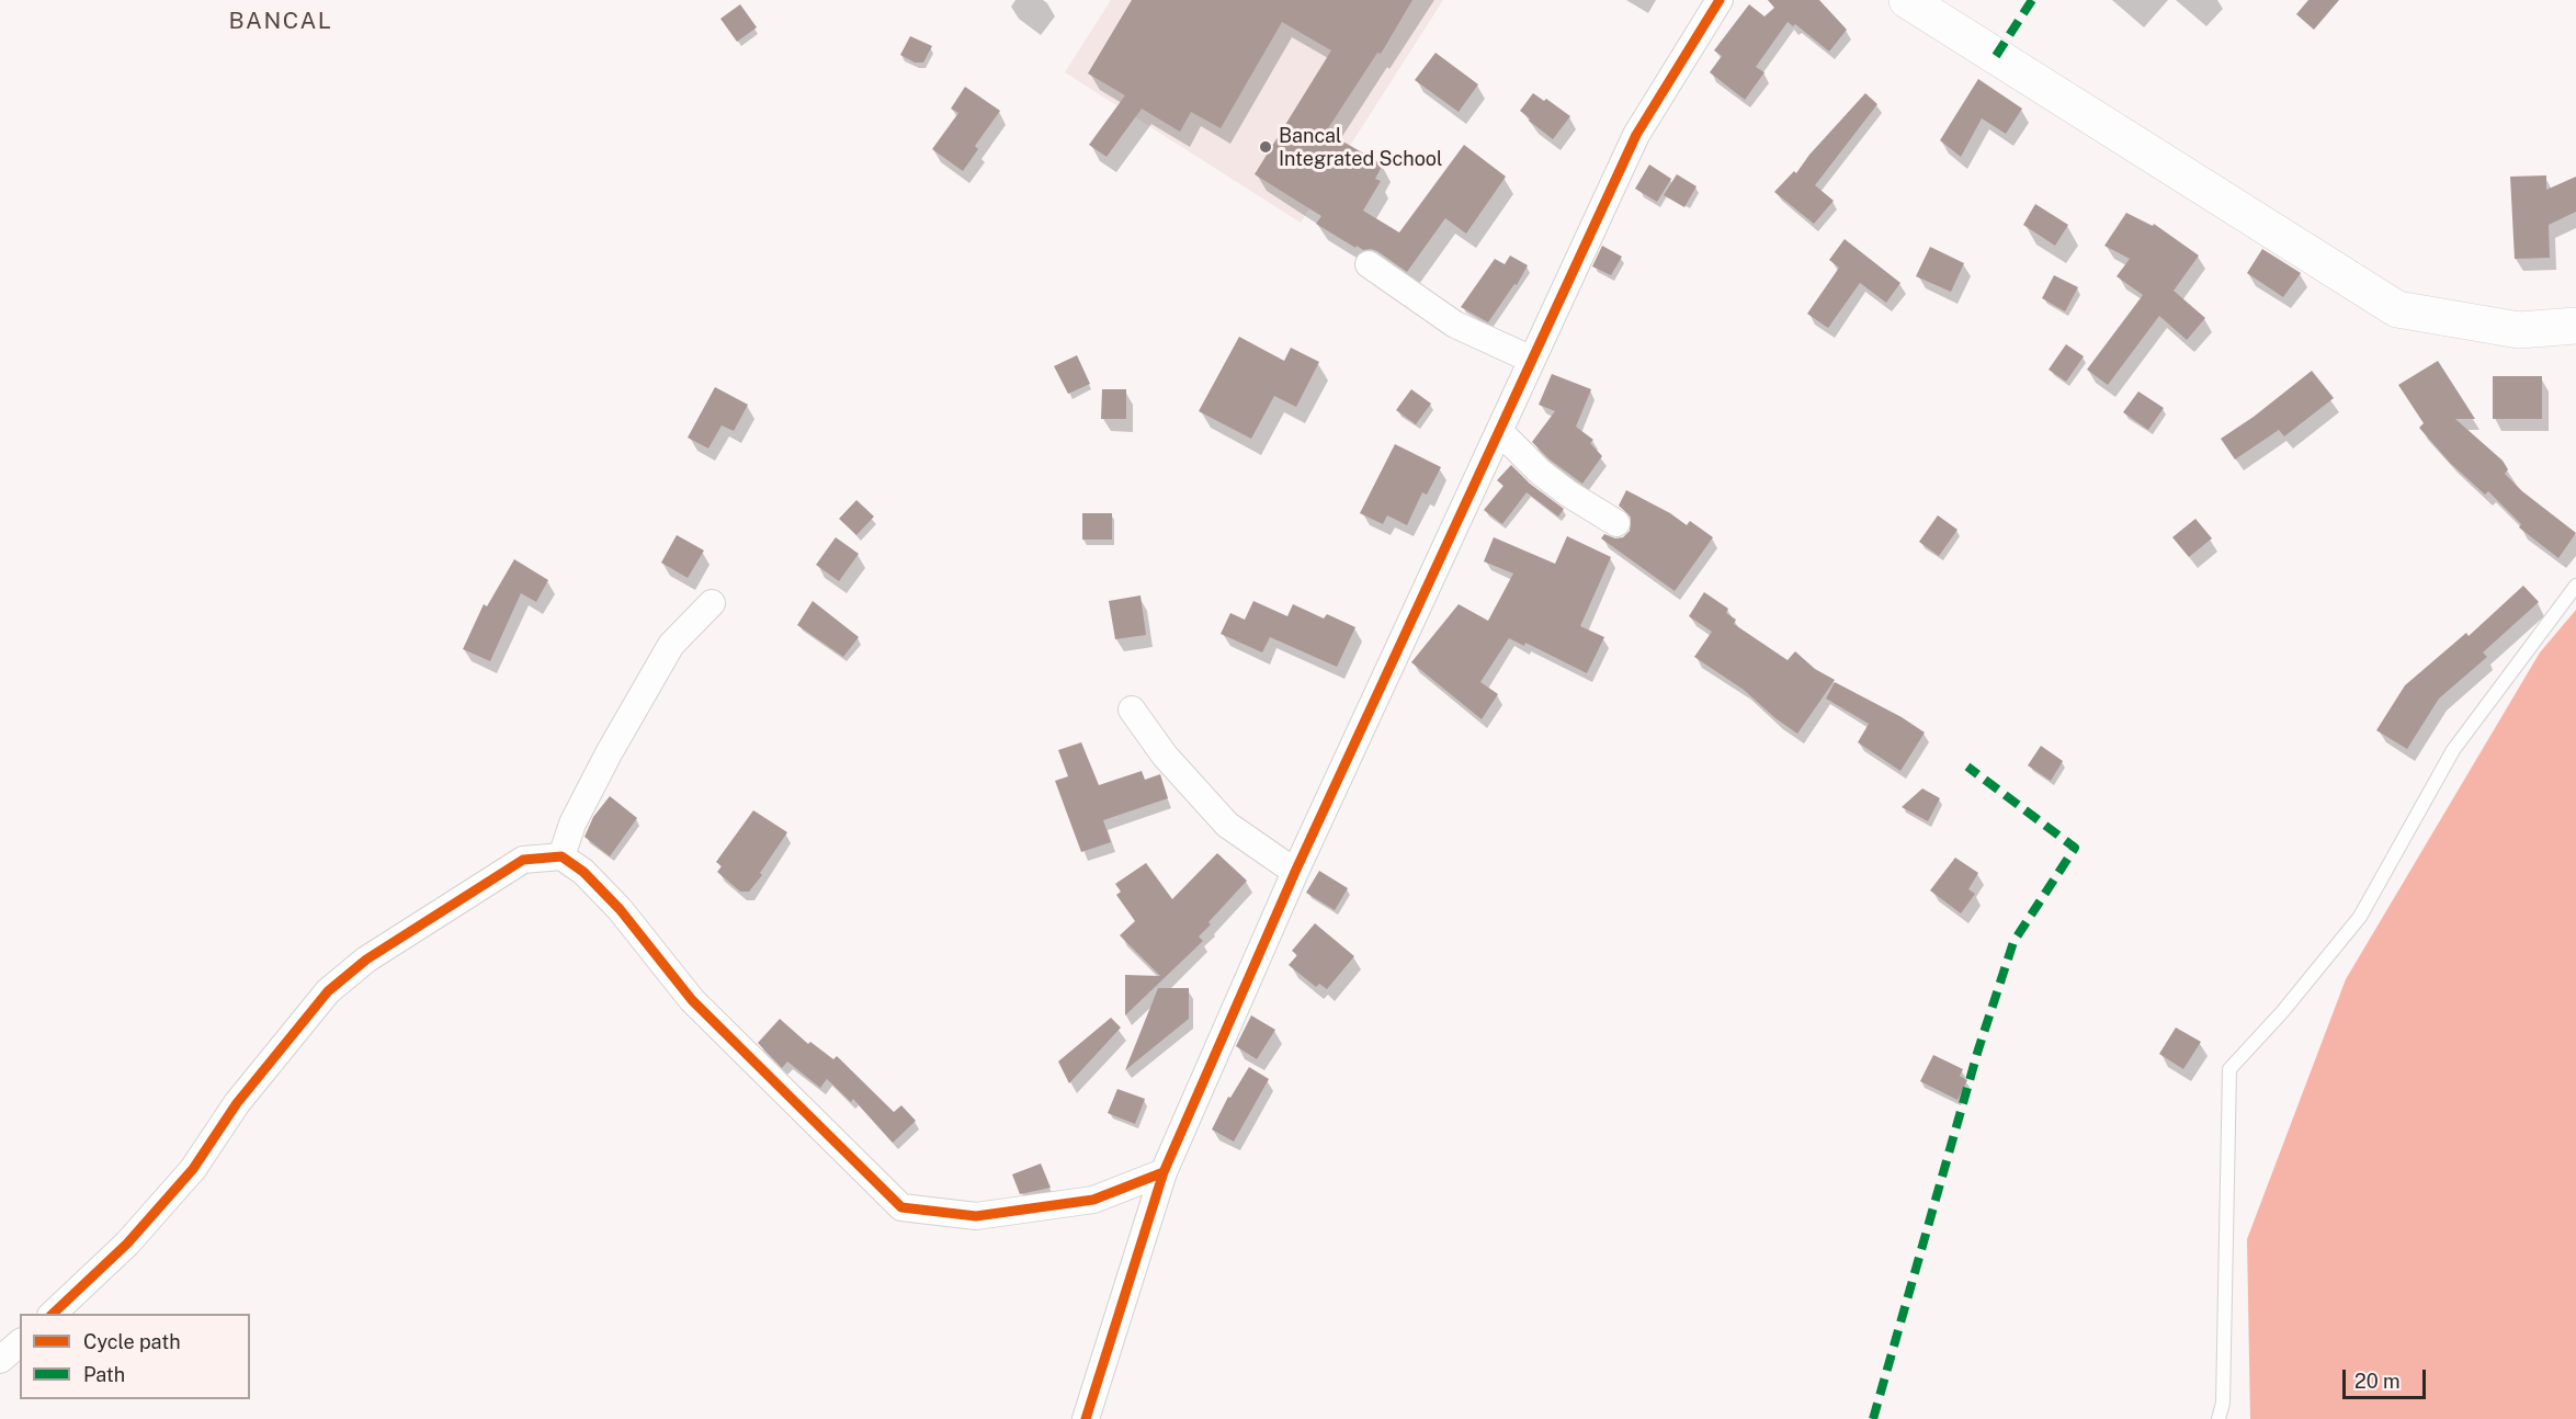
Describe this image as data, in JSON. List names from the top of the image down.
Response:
{
  "districts": ["BANCAL"],
  "places": ["Bancal Integrated School"],
  "legend": ["Cycle path", "Path"],
  "scale_bar": "20 m"
}
